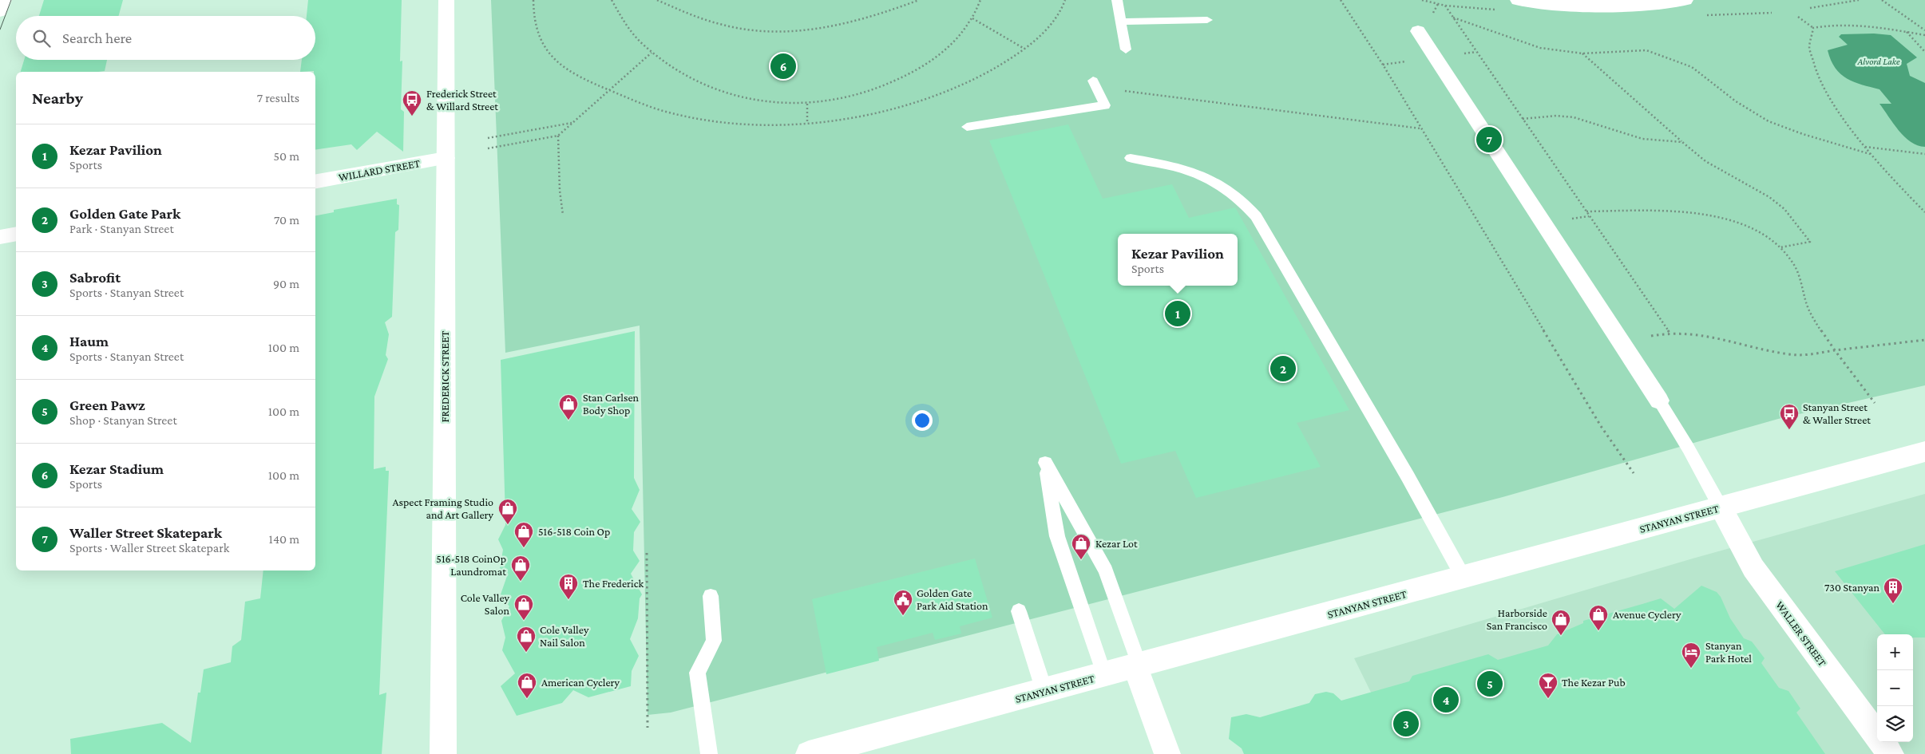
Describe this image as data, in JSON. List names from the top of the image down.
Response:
{
  "streets": {
    "main road": [
      "WILLARD STREET",
      "FREDERICK STREET",
      "STANYAN STREET",
      "WALLER STREET"
    ]
  },
  "crossings": [
    ["WILLARD STREET", "FREDERICK STREET"],
    ["STANYAN STREET", "WALLER STREET"]
  ],
  "water": ["Alvord Lake"],
  "places": {
    "bus stop": ["Frederick Street & Willard Street", "Stanyan Street & Waller Street"],
    "shop": [
      "Stan Carlsen Body Shop",
      "Aspect Framing Studio and Art Gallery",
      "516-518 Coin Op",
      "Kezar Lot",
      "516-518 CoinOp Laundromat",
      "Cole Valley Salon",
      "Avenue Cyclery",
      "Harborside San Francisco",
      "Cole Valley Nail Salon",
      "American Cyclery"
    ],
    "building": ["The Frederick", "730 Stanyan"],
    "public building": ["Golden Gate Park Aid Station"],
    "hotel": ["Stanyan Park Hotel"],
    "bar": ["The Kezar Pub"]
  },
  "page": {
    "search": "Search here",
    "pins": [
      "6",
      "7",
      "1",
      "2",
      "5",
      "4",
      "3"
    ],
    "heading": ["Nearby", "7 results"],
    "list": [
      {
        "mark": "1",
        "name": "Kezar Pavilion",
        "note": "Sports",
        "value": "50 m"
      },
      {
        "mark": "2",
        "name": "Golden Gate Park",
        "note": "Park · Stanyan Street",
        "value": "70 m"
      },
      {
        "mark": "3",
        "name": "Sabrofit",
        "note": "Sports · Stanyan Street",
        "value": "90 m"
      },
      {
        "mark": "4",
        "name": "Haum",
        "note": "Sports · Stanyan Street",
        "value": "100 m"
      },
      {
        "mark": "5",
        "name": "Green Pawz",
        "note": "Shop · Stanyan Street",
        "value": "100 m"
      },
      {
        "mark": "6",
        "name": "Kezar Stadium",
        "note": "Sports",
        "value": "100 m"
      },
      {
        "mark": "7",
        "name": "Waller Street Skatepark",
        "note": "Sports · Waller Street Skatepark",
        "value": "140 m"
      }
    ],
    "popup": ["Kezar Pavilion", "Sports"],
    "map_buttons": ["+", "−"]
  }
}
